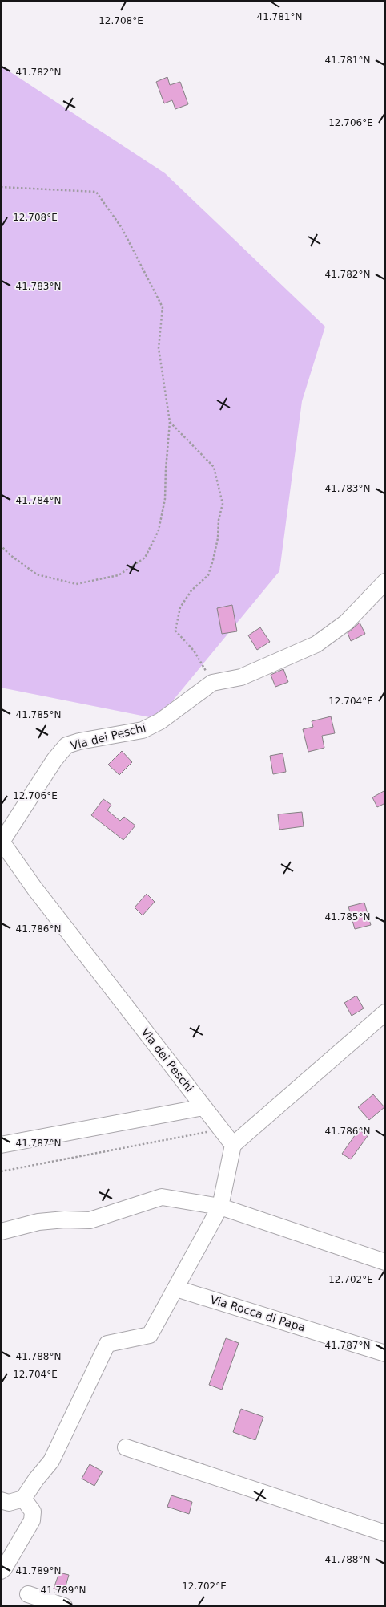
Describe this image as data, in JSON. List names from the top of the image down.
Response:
{
  "streets": {
    "street": ["Via dei Peschi", "Via Rocca di Papa"]
  },
  "coordinates": [
    "41.781°N",
    "12.708°E",
    "41.782°N",
    "12.706°E",
    "41.783°N",
    "41.784°N",
    "12.704°E",
    "41.785°N",
    "41.786°N",
    "41.787°N",
    "12.702°E",
    "41.788°N",
    "41.789°N"
  ]
}
